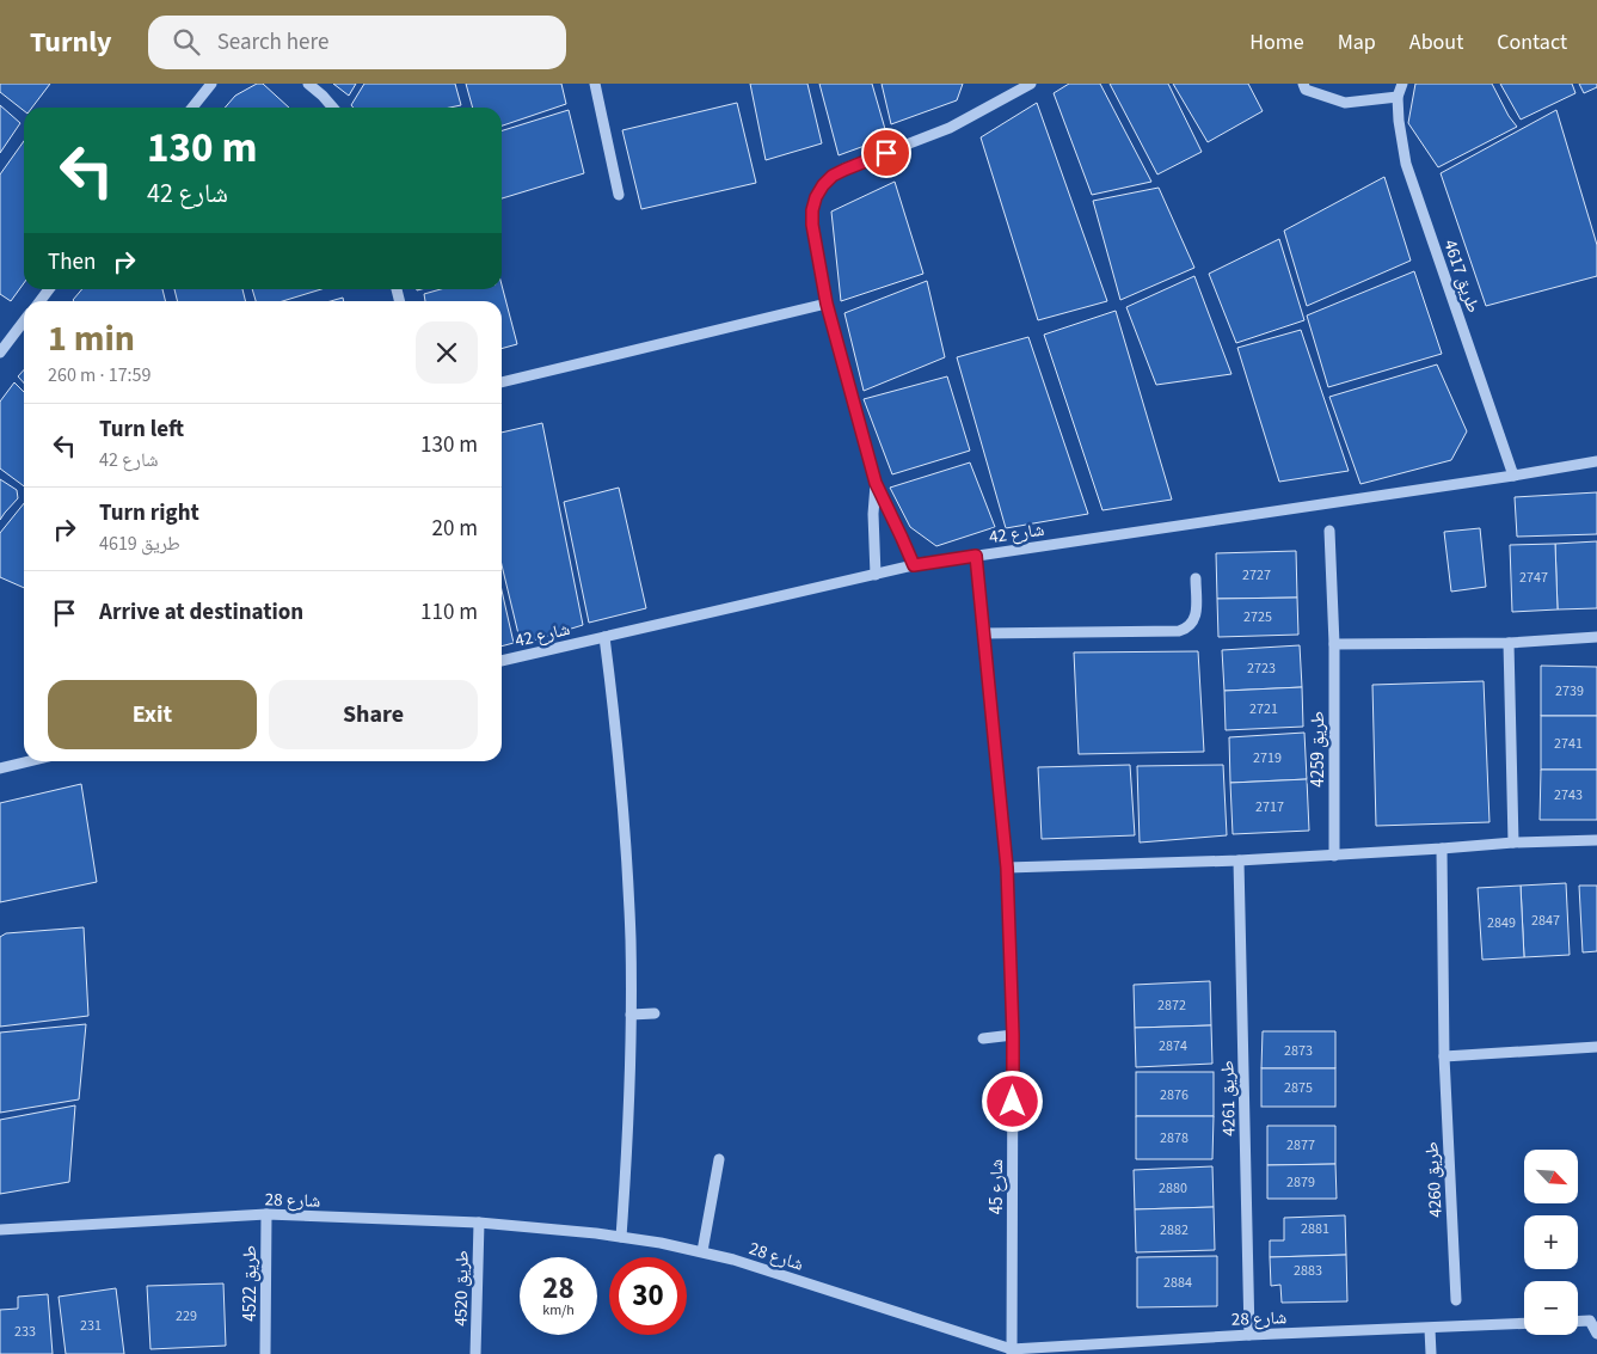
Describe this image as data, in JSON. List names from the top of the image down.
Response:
{
  "streets": {
    "street": [
      "طريق 4617",
      "شارع 42",
      "طريق 4259",
      "طريق 4261",
      "طريق 4260",
      "شارع 45",
      "شارع 28",
      "طريق 4522",
      "طريق 4520"
    ]
  },
  "crossings": [
    ["طريق 4617", "شارع 42"],
    ["شارع 42", "شارع 45"],
    ["طريق 4261", "شارع 28"],
    ["شارع 45", "شارع 28"],
    ["شارع 28", "طريق 4522"],
    ["شارع 28", "طريق 4520"]
  ],
  "house_numbers": [
    "2727",
    "2747",
    "2725",
    "2723",
    "2739",
    "2721",
    "2741",
    "2719",
    "2743",
    "2717",
    "2847",
    "2849",
    "2872",
    "2874",
    "2873",
    "2875",
    "2876",
    "2878",
    "2877",
    "2879",
    "2880",
    "2881",
    "2882",
    "2883",
    "2884",
    "229",
    "231",
    "233"
  ],
  "north": "bottom right",
  "page": {
    "header": "Turnly",
    "search": "Search here",
    "nav": [
      "Home",
      "Map",
      "About",
      "Contact"
    ],
    "turn": ["130 m", "شارع 42"],
    "then": "Then",
    "heading": ["1 min", "260 m · 17:59"],
    "list": [
      {
        "name": "Turn left",
        "note": "شارع 42",
        "value": "130 m"
      },
      {
        "name": "Turn right",
        "note": "طريق 4619",
        "value": "20 m"
      },
      {
        "name": "Arrive at destination",
        "value": "110 m"
      }
    ],
    "buttons": ["Exit", "Share"],
    "map_buttons": ["+", "−"],
    "speed": "28 km/h",
    "limit": "30"
  }
}
